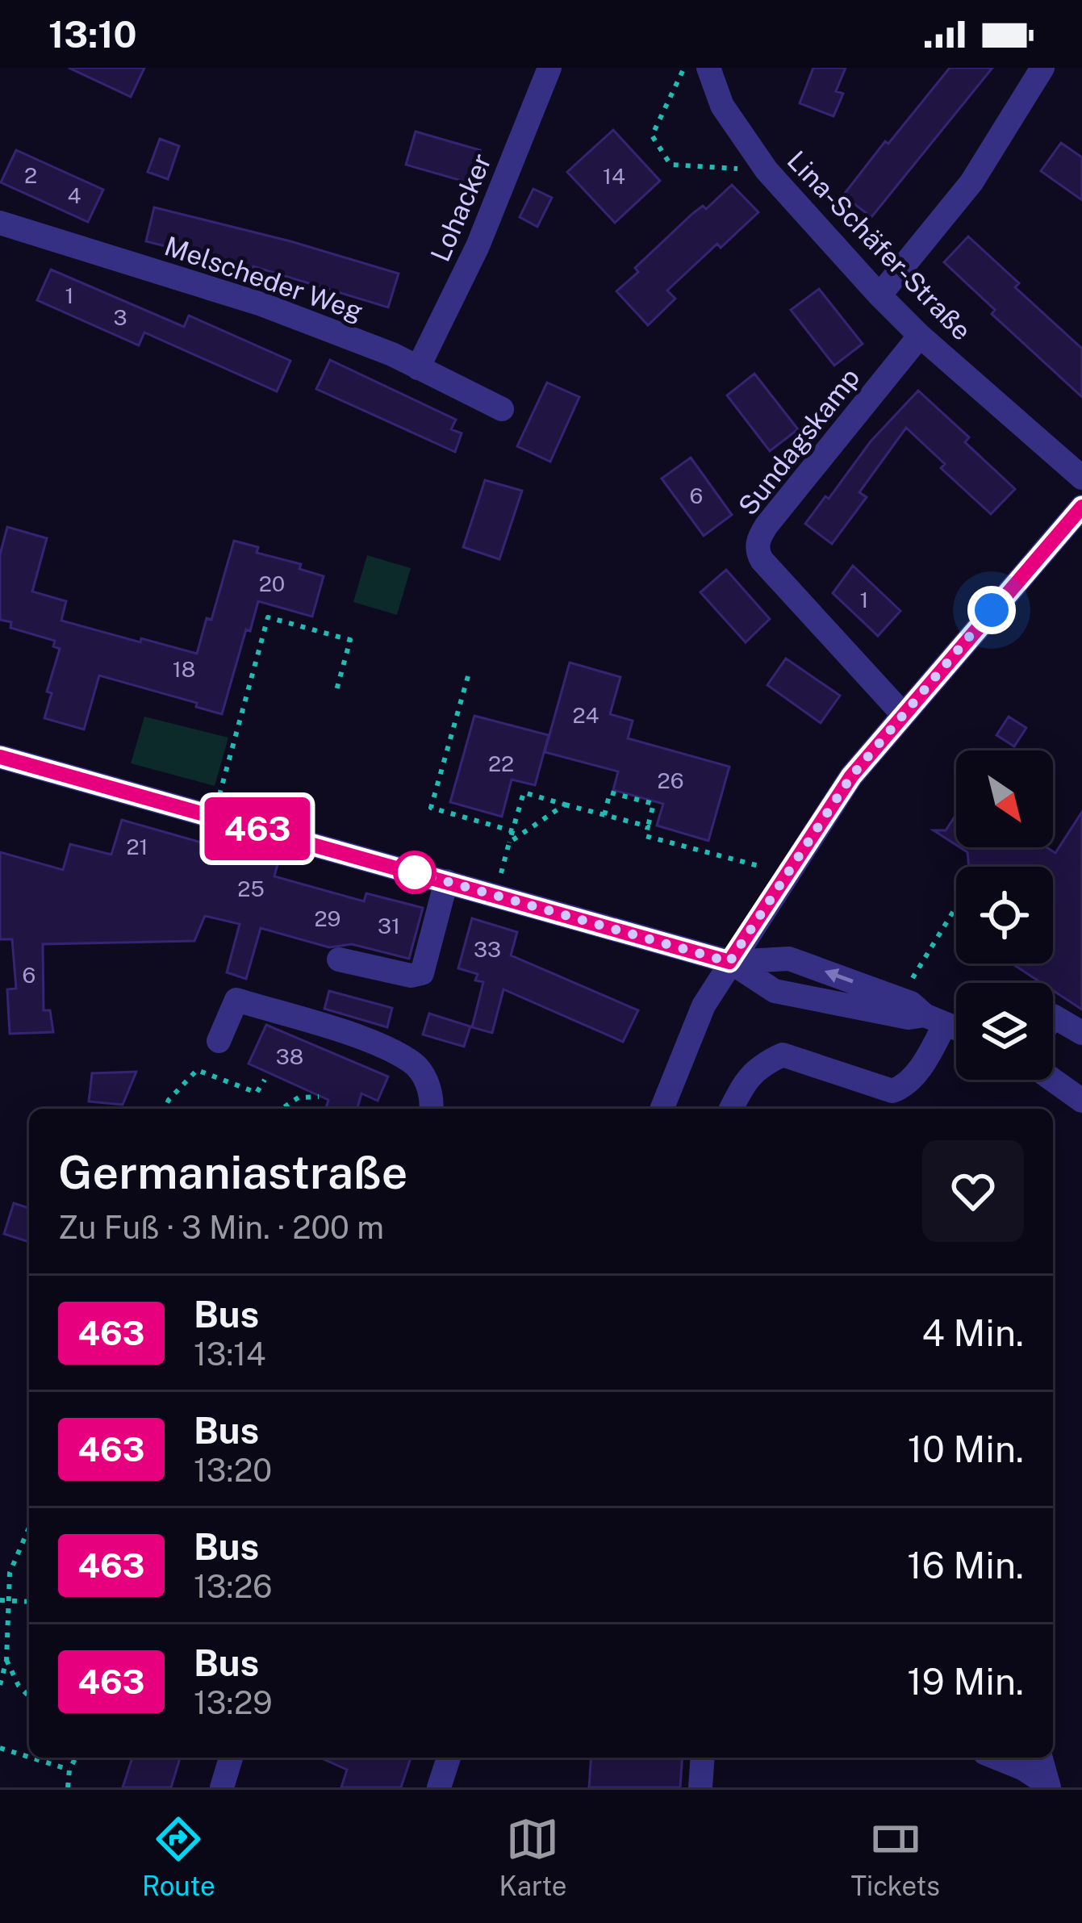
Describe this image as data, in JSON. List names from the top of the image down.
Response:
{
  "streets": {
    "street": [
      "Lohacker",
      "Lina-Schäfer-Straße",
      "Melscheder Weg",
      "Sundagskamp"
    ]
  },
  "crossings": [
    ["Lohacker", "Melscheder Weg"],
    ["Lina-Schäfer-Straße", "Sundagskamp"]
  ],
  "lines": ["bus line 463"],
  "house_numbers": [
    "2",
    "14",
    "4",
    "1",
    "3",
    "6",
    "20",
    "1",
    "18",
    "24",
    "22",
    "26",
    "21",
    "25",
    "29",
    "31",
    "33",
    "6",
    "38"
  ],
  "north": "bottom right",
  "page": {
    "status": "13:10",
    "on_map": "463",
    "heading": ["Germaniastraße", "Zu Fuß · 3 Min. · 200 m"],
    "list": [
      {
        "mark": "463",
        "name": "Bus",
        "note": "13:14",
        "value": "4 Min."
      },
      {
        "mark": "463",
        "name": "Bus",
        "note": "13:20",
        "value": "10 Min."
      },
      {
        "mark": "463",
        "name": "Bus",
        "note": "13:26",
        "value": "16 Min."
      },
      {
        "mark": "463",
        "name": "Bus",
        "note": "13:29",
        "value": "19 Min."
      }
    ],
    "tabs": ["Route", "Karte", "Tickets"]
  }
}
